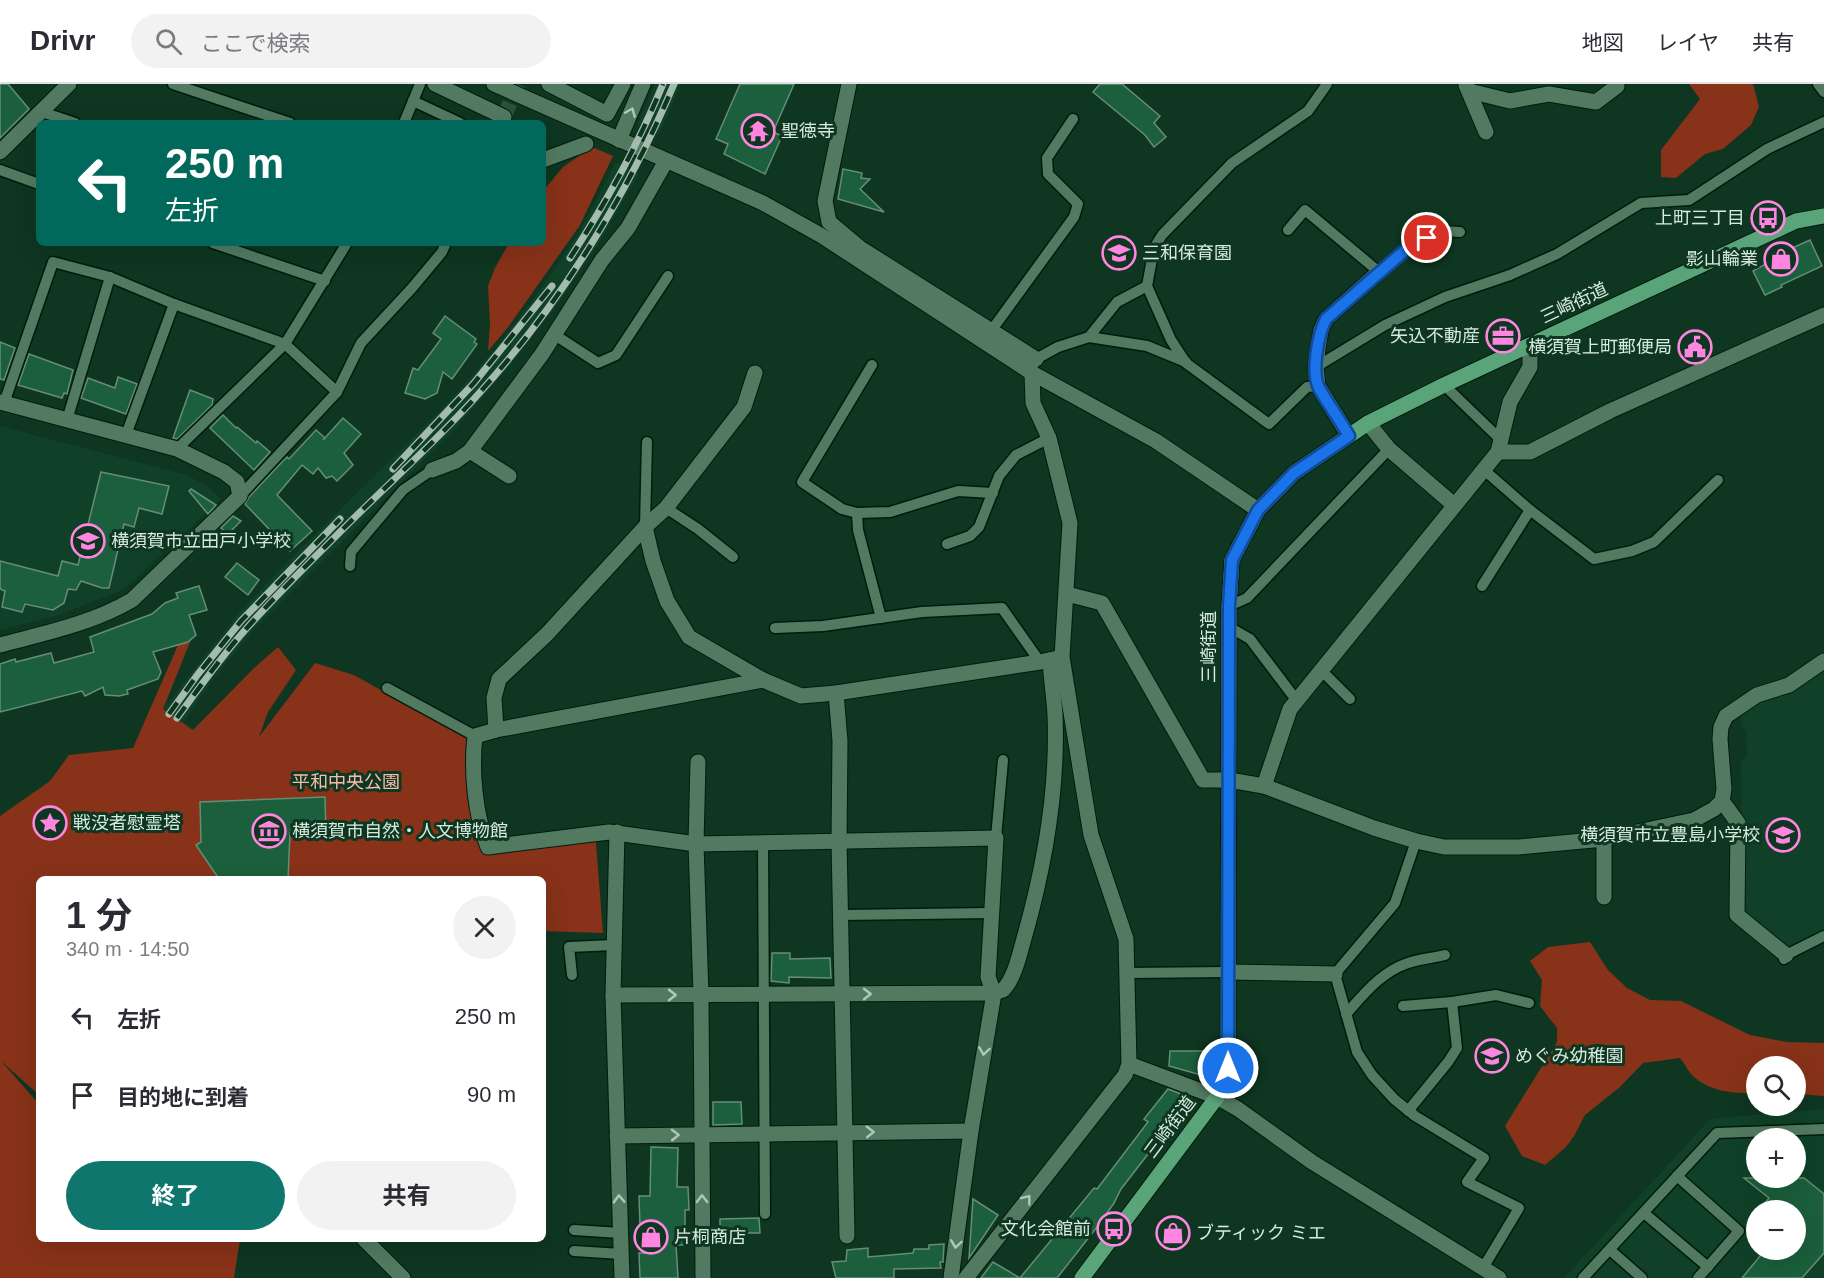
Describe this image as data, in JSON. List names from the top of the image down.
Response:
{
  "streets": {
    "main road": ["三崎街道"]
  },
  "parks": ["平和中央公園"],
  "places": {
    "temple": ["聖徳寺"],
    "bus stop": ["上町三丁目", "文化会館前"],
    "school or university": [
      "三和保育園",
      "横須賀市立田戸小学校",
      "横須賀市立豊島小学校",
      "めぐみ幼稚園"
    ],
    "shop": ["影山輪業", "ブティック ミエ", "片桐商店"],
    "office": ["矢込不動産"],
    "public building": ["横須賀上町郵便局"],
    "place": ["戦没者慰霊塔"],
    "museum": ["横須賀市自然・人文博物館"]
  },
  "page": {
    "header": "Drivr",
    "search": "ここで検索",
    "nav": ["地図", "レイヤ", "共有"],
    "turn": ["250 m", "左折"],
    "heading": ["1 分", "340 m · 14:50"],
    "list": [
      {
        "name": "左折",
        "value": "250 m"
      },
      {
        "name": "目的地に到着",
        "value": "90 m"
      }
    ],
    "map_buttons": ["+", "−"],
    "buttons": ["終了", "共有"]
  }
}
